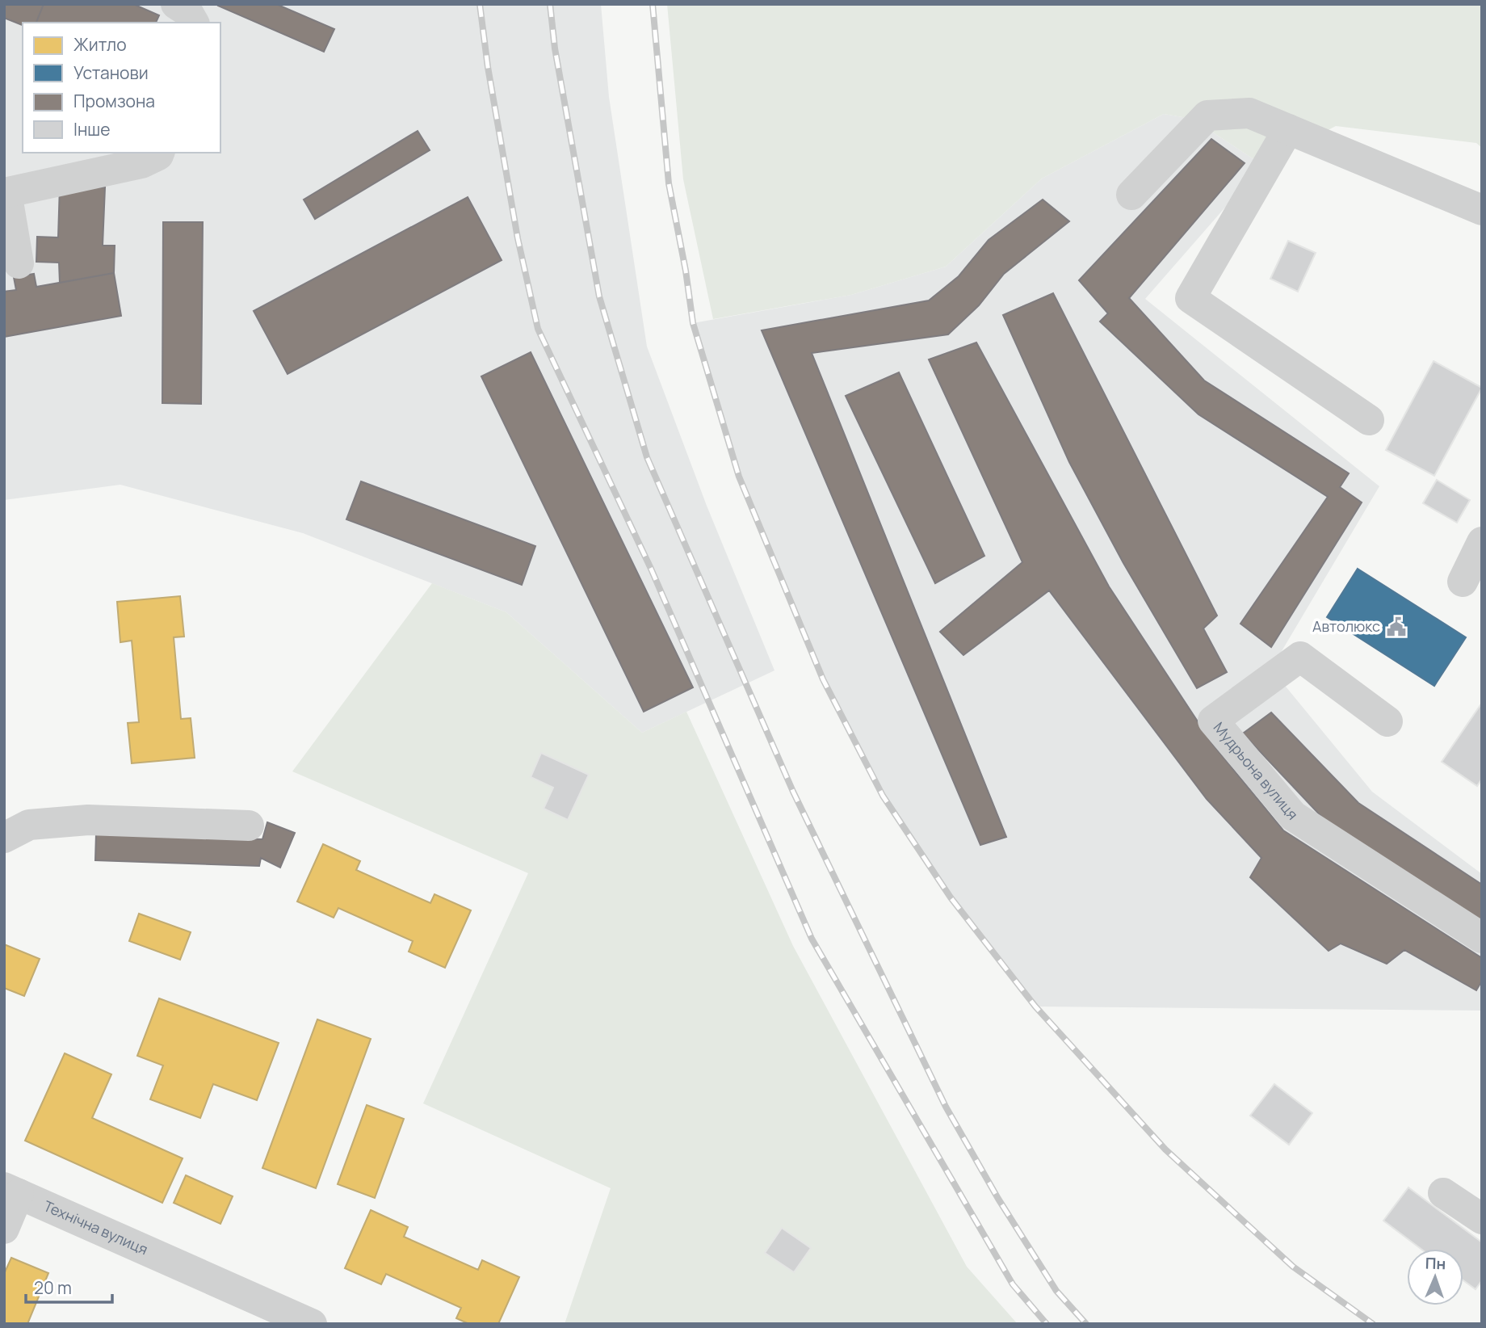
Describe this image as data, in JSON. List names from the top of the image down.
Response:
{
  "streets": {
    "street": ["Мудрьона вулиця", "Технічна вулиця"]
  },
  "places": {
    "public building": ["Автолюкс"]
  },
  "legend": [
    "Житло",
    "Установи",
    "Промзона",
    "Інше"
  ],
  "scale_bar": "20 m",
  "north": "top"
}
